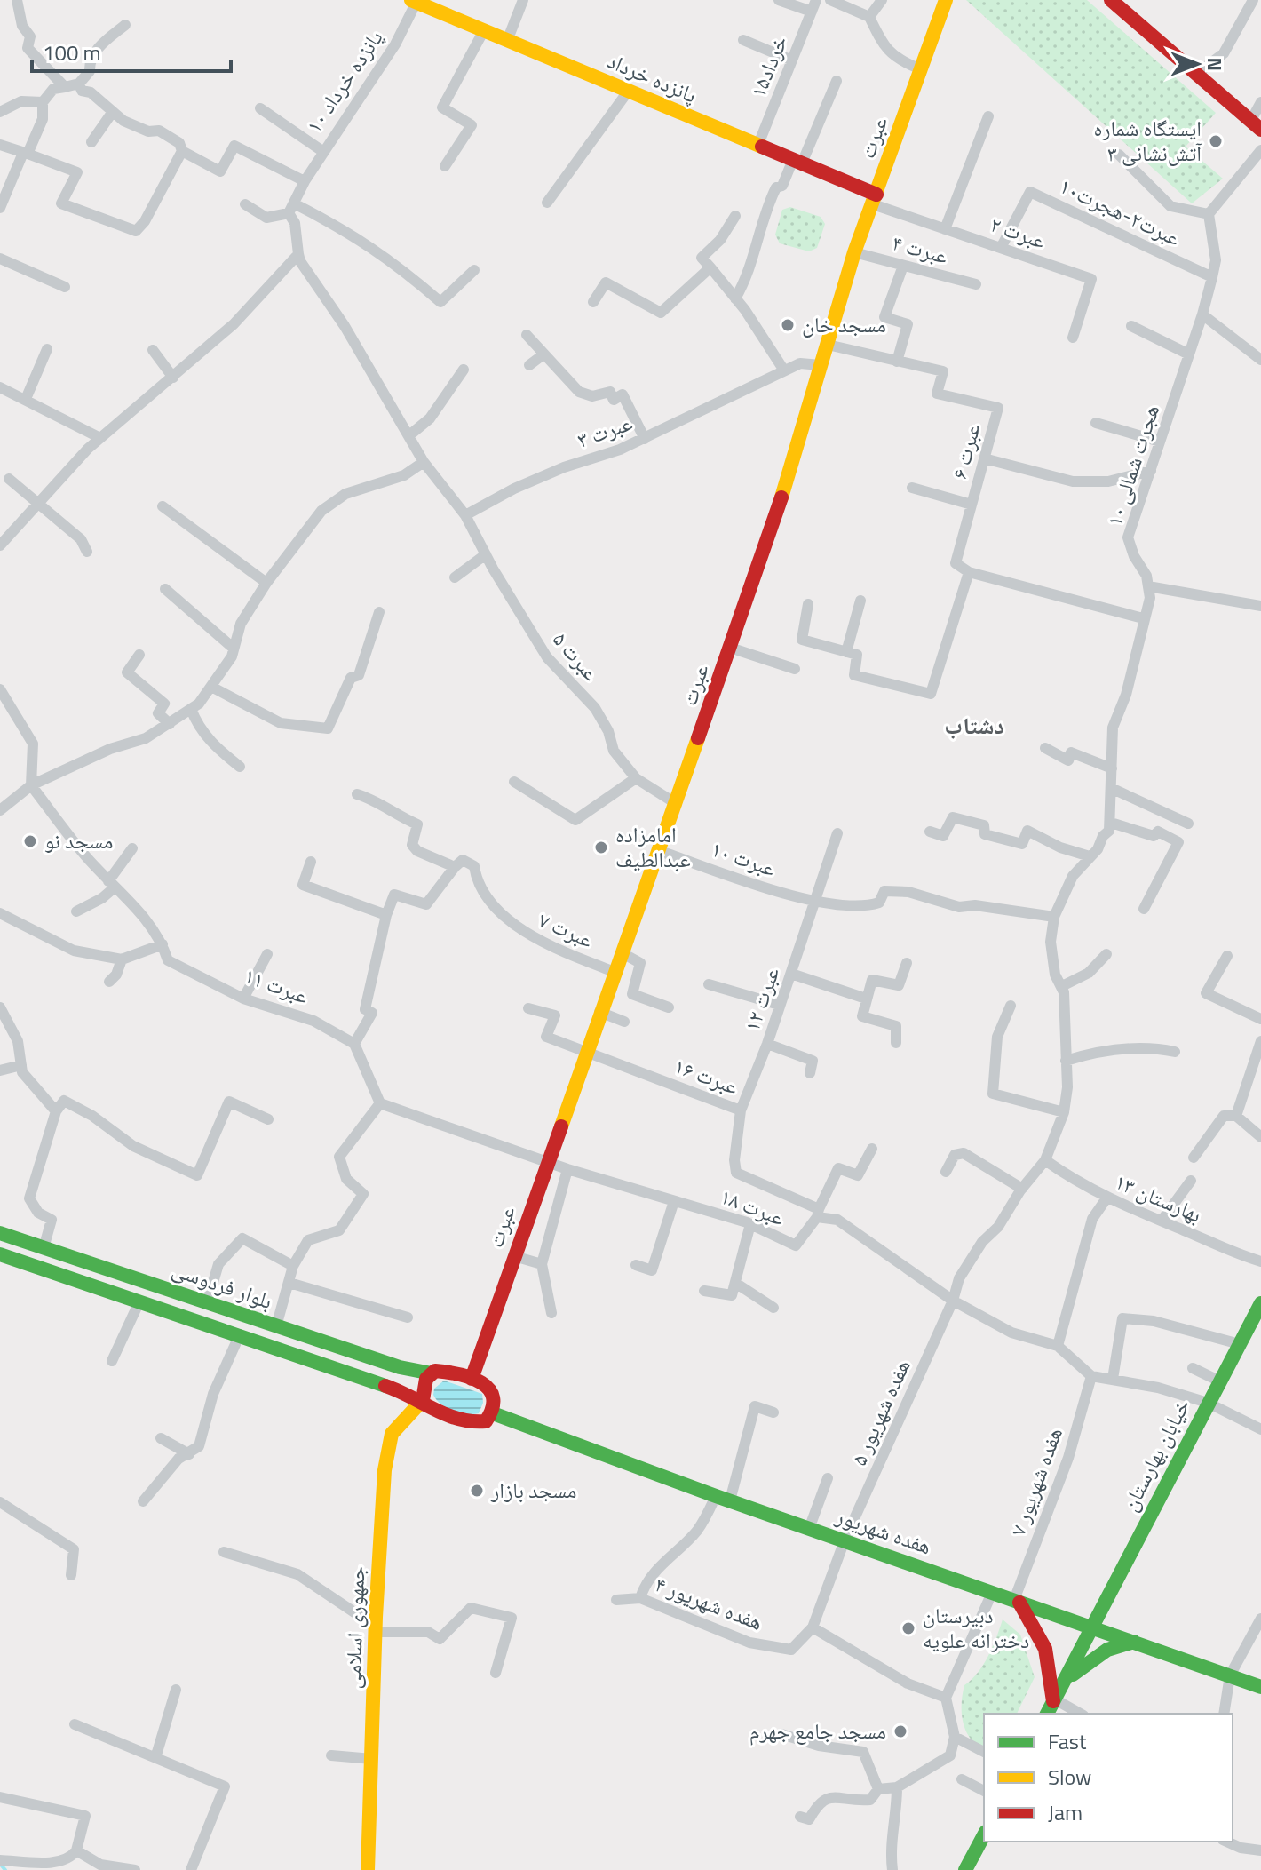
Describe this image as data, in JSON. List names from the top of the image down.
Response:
{
  "streets": {
    "main road": [
      "پانزده خرداد",
      "عبرت",
      "بلوار فردوسی",
      "خیابان بهارستان",
      "هفده شهریور",
      "جمهوری اسلامی"
    ],
    "street": [
      "۱۵خرداد",
      "پانزده خرداد ۱۰",
      "عبرت۲-هجرت۱۰",
      "عبرت ۲",
      "عبرت ۴",
      "عبرت ۳",
      "عبرت ۶",
      "هجرت شمالی ۱۰",
      "عبرت ۵",
      "عبرت ۱۰",
      "عبرت ۷",
      "عبرت ۱۱",
      "عبرت ۱۲",
      "عبرت ۱۶",
      "بهارستان ۱۳",
      "عبرت ۱۸",
      "هفده شهریور ۵",
      "هفده شهریور ۷",
      "هفده شهریور ۴"
    ]
  },
  "crossings": [
    ["۱۵خرداد", "پانزده خرداد"],
    ["پانزده خرداد", "پانزده خرداد ۱۰"],
    ["پانزده خرداد", "عبرت"],
    ["پانزده خرداد", "عبرت ۲"],
    ["عبرت", "عبرت ۲"],
    ["عبرت", "عبرت ۴"],
    ["عبرت", "عبرت ۳"],
    ["عبرت", "عبرت ۶"],
    ["عبرت", "عبرت ۵"],
    ["عبرت", "عبرت ۱۰"],
    ["عبرت", "عبرت ۷"],
    ["عبرت", "عبرت ۱۶"],
    ["عبرت", "عبرت ۱۸"],
    ["عبرت", "بلوار فردوسی"],
    ["عبرت۲-هجرت۱۰", "عبرت ۲"],
    ["عبرت۲-هجرت۱۰", "هجرت شمالی ۱۰"],
    ["عبرت ۳", "عبرت ۵"],
    ["عبرت ۱۰", "عبرت ۱۲"],
    ["عبرت ۱۰", "هفده شهریور ۵"],
    ["عبرت ۱۲", "عبرت ۱۶"],
    ["عبرت ۱۶", "عبرت ۱۸"],
    ["بهارستان ۱۳", "هفده شهریور ۵"],
    ["عبرت ۱۸", "هفده شهریور ۵"],
    ["بلوار فردوسی", "هفده شهریور"],
    ["بلوار فردوسی", "جمهوری اسلامی"],
    ["هفده شهریور ۵", "هفده شهریور"],
    ["خیابان بهارستان", "هفده شهریور"],
    ["هفده شهریور ۷", "هفده شهریور"]
  ],
  "districts": ["دشتاب"],
  "places": [
    "ایستگاه شماره ۳ آتش‌نشانی",
    "مسجد خان",
    "مسجد نو",
    "امامزاده عبدالطیف",
    "مسجد بازار",
    "دبیرستان دخترانه علویه",
    "مسجد جامع جهرم"
  ],
  "legend": ["Fast", "Slow", "Jam"],
  "scale_bar": "100 m",
  "north": "right"
}
